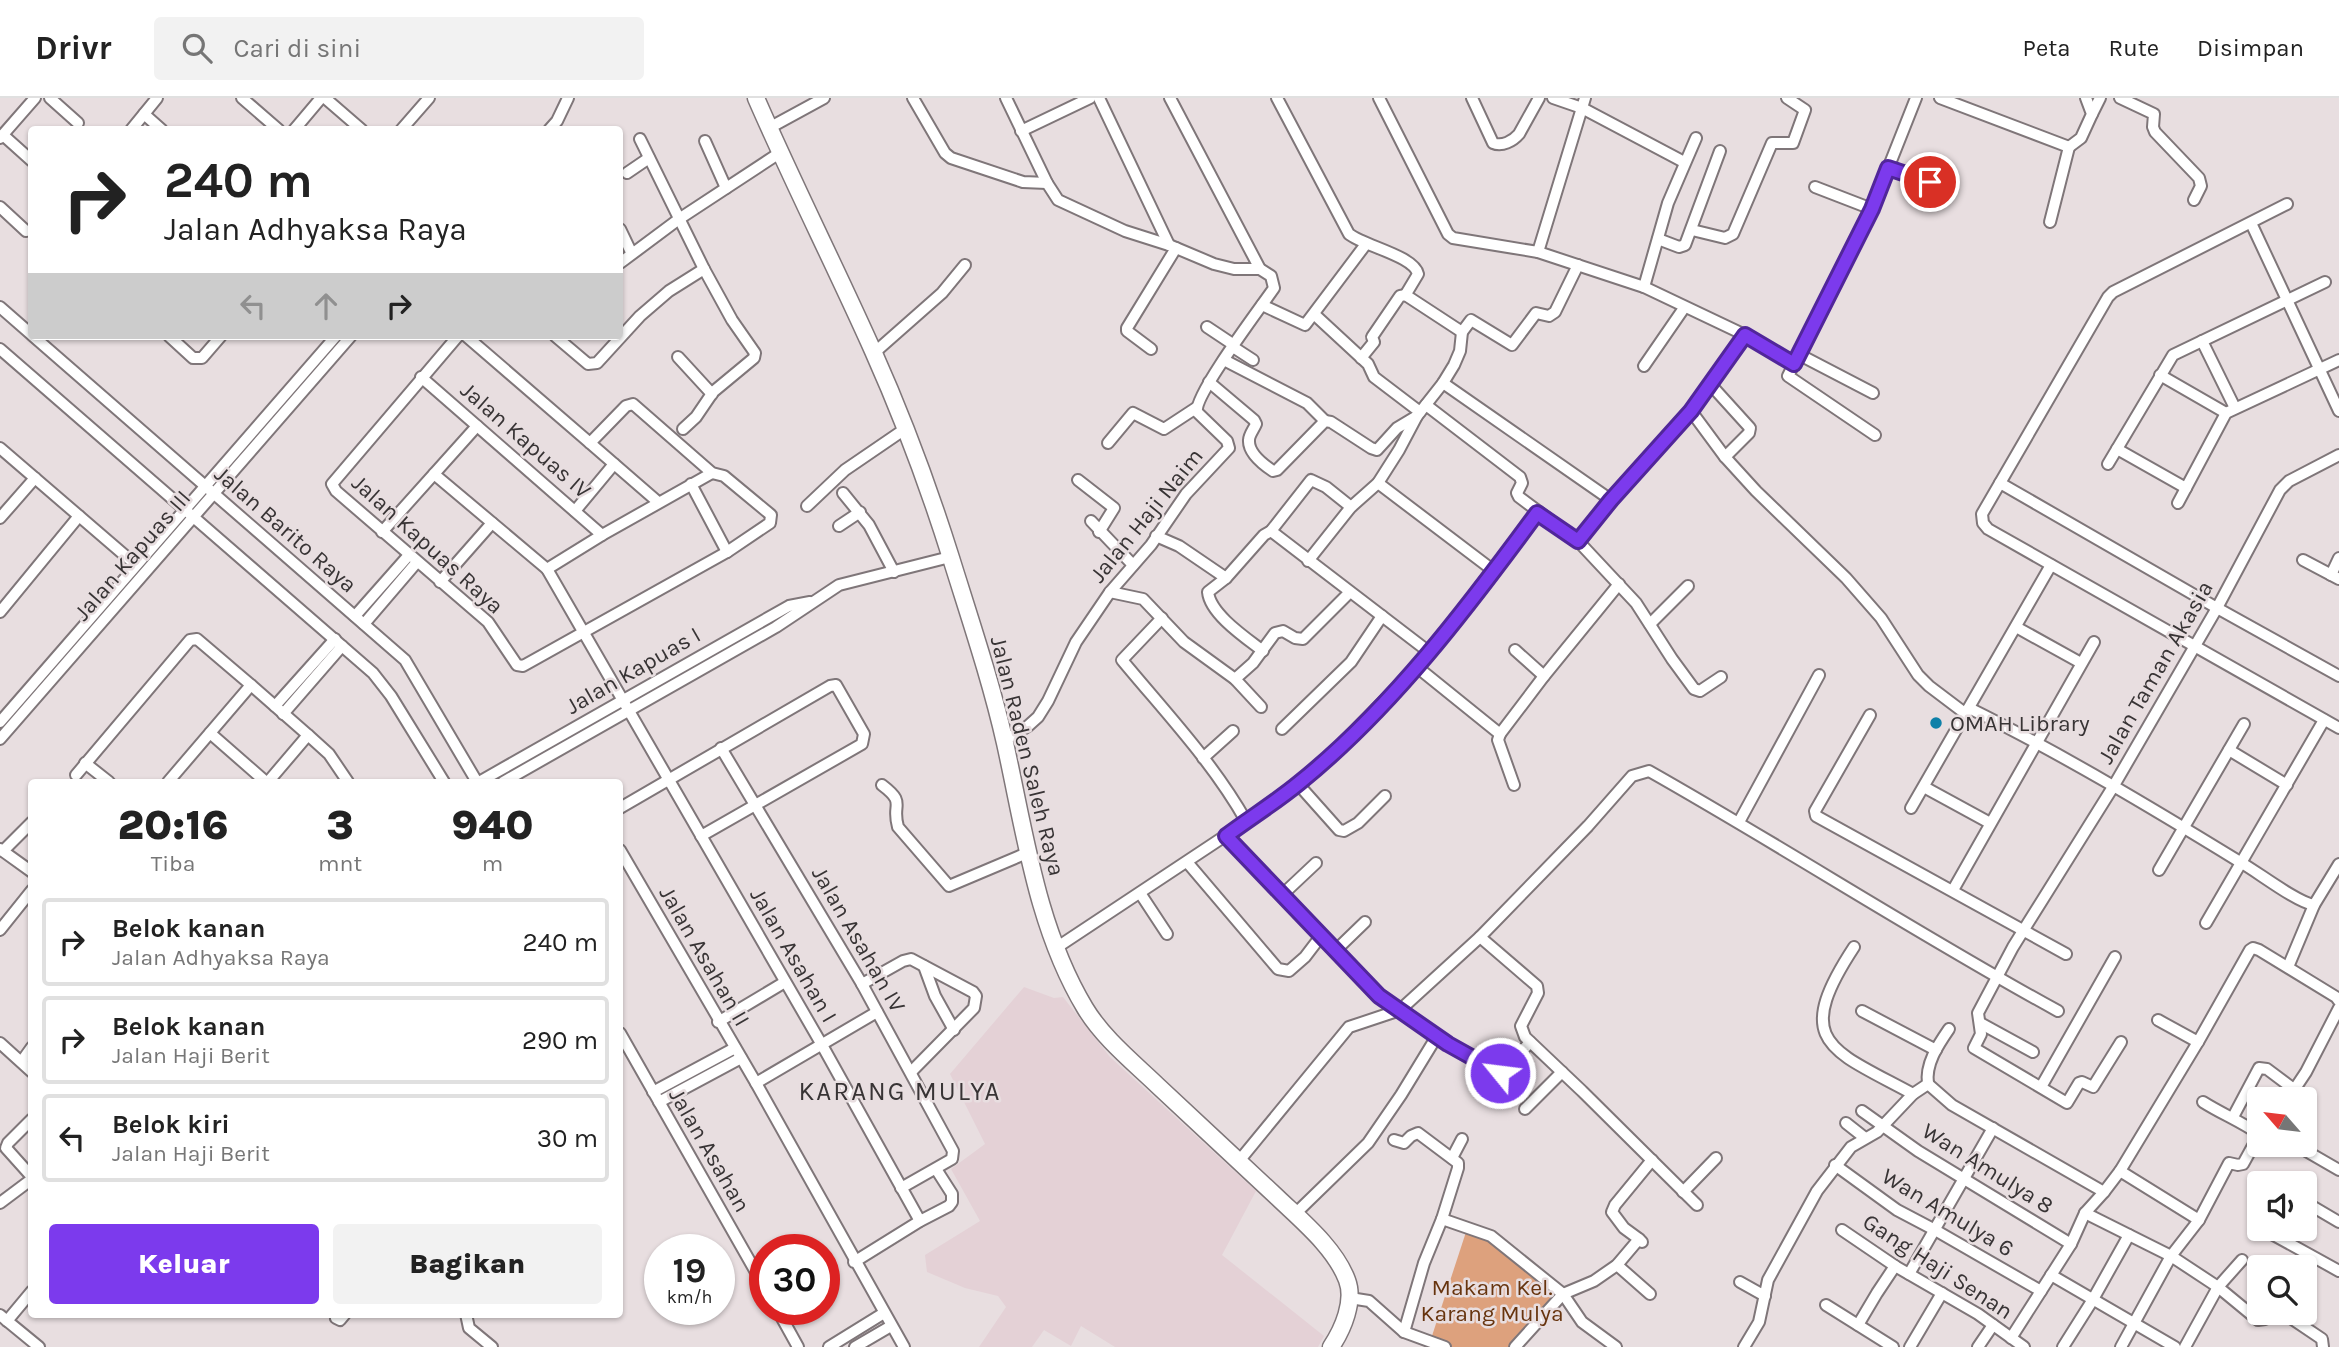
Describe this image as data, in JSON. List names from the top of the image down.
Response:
{
  "streets": {
    "main road": ["Jalan Raden Saleh Raya"],
    "street": [
      "Jalan Kapuas IV",
      "Jalan Haji Naim",
      "Jalan Barito Raya",
      "Jalan Kapuas Raya",
      "Jalan Kapuas III",
      "Jalan Kapuas I",
      "Jalan Taman Akasia",
      "Jalan Asahan IV",
      "Jalan Asahan I",
      "Jalan Asahan II",
      "Jalan Asahan",
      "Wan Amulya 8",
      "Wan Amulya 6",
      "Gang Haji Senan"
    ]
  },
  "crossings": [
    ["Jalan Kapuas IV", "Jalan Kapuas Raya"],
    ["Jalan Haji Naim", "Jalan Raden Saleh Raya"],
    ["Jalan Barito Raya", "Jalan Kapuas III"],
    ["Jalan Kapuas I", "Jalan Raden Saleh Raya"],
    ["Jalan Kapuas I", "Jalan Asahan I"]
  ],
  "districts": ["KARANG MULYA"],
  "parks": ["Makam Kel. Karang Mulya"],
  "places": ["OMAH Library"],
  "north": "top left",
  "page": {
    "header": "Drivr",
    "search": "Cari di sini",
    "nav": ["Peta", "Rute", "Disimpan"],
    "turn": ["240 m", "Jalan Adhyaksa Raya"],
    "eta": [
      "20:16",
      "Tiba",
      "3",
      "mnt",
      "940",
      "m"
    ],
    "list": [
      {
        "name": "Belok kanan",
        "note": "Jalan Adhyaksa Raya",
        "value": "240 m"
      },
      {
        "name": "Belok kanan",
        "note": "Jalan Haji Berit",
        "value": "290 m"
      },
      {
        "name": "Belok kiri",
        "note": "Jalan Haji Berit",
        "value": "30 m"
      }
    ],
    "buttons": ["Keluar", "Bagikan"],
    "speed": "19 km/h",
    "limit": "30"
  }
}
